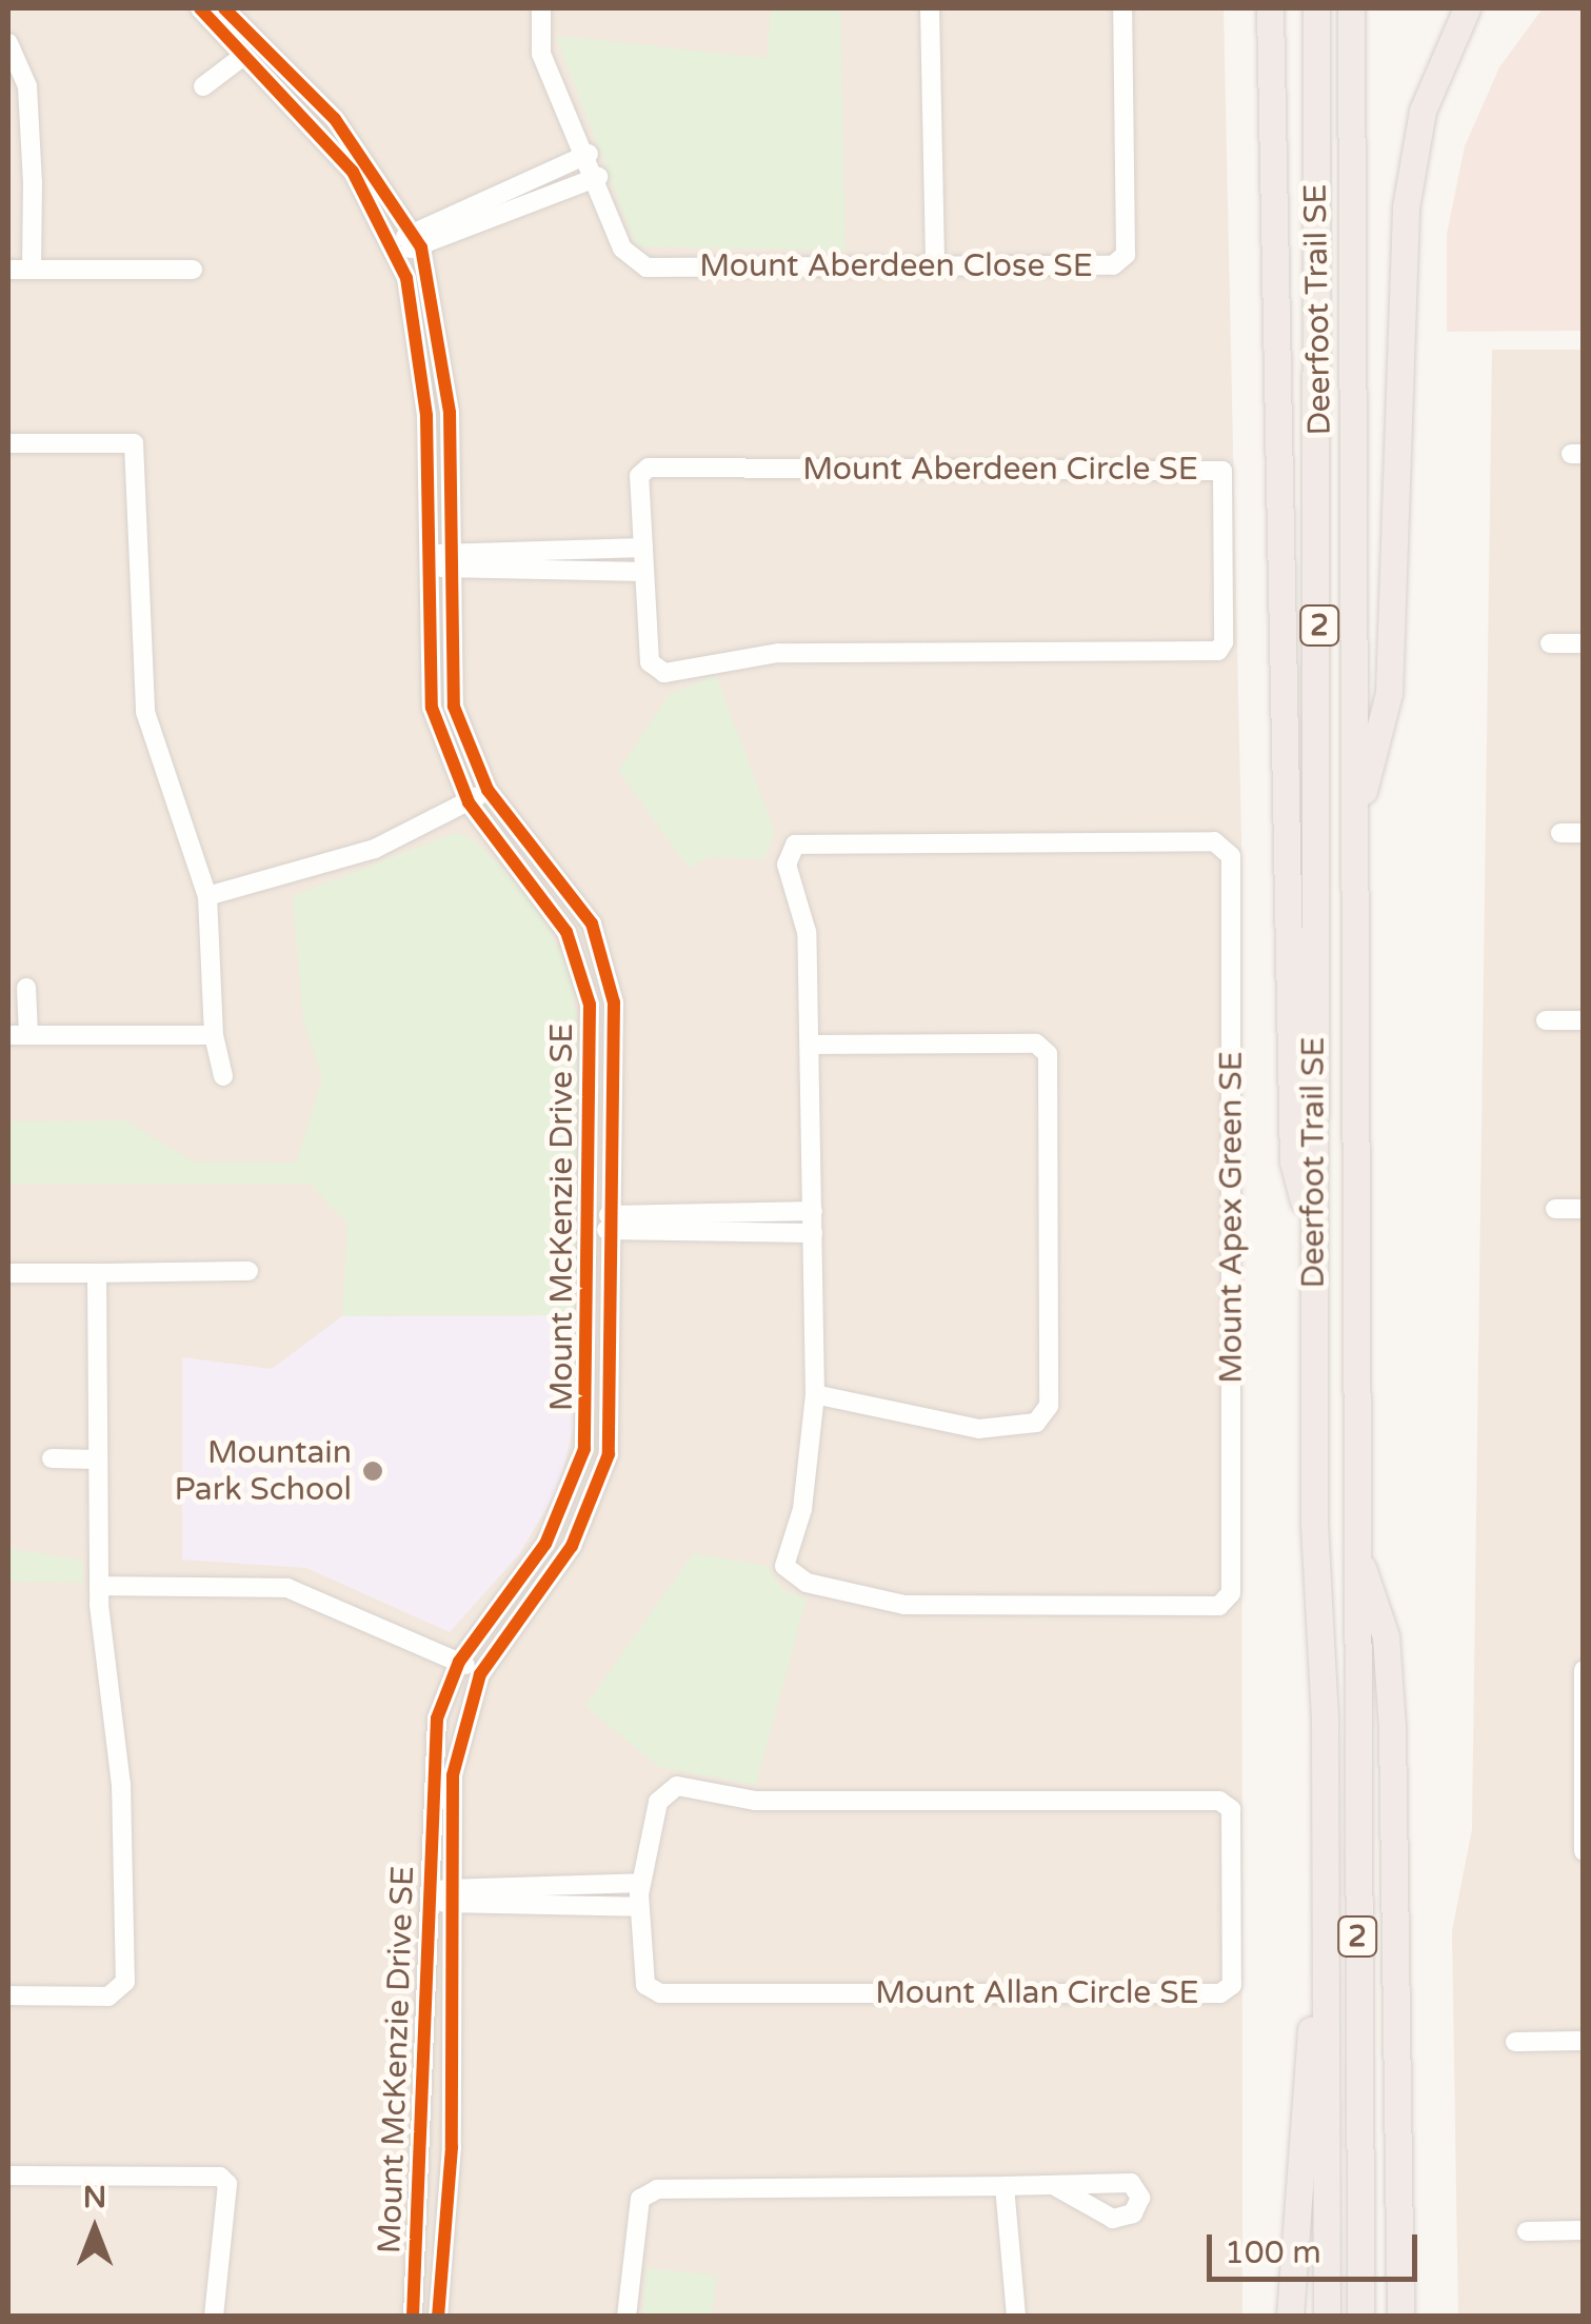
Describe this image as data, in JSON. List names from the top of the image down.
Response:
{
  "streets": {
    "highway": ["Deerfoot Trail SE", "2"],
    "street": [
      "Mount Aberdeen Close SE",
      "Mount Aberdeen Circle SE",
      "Mount McKenzie Drive SE",
      "Mount Apex Green SE",
      "Mount Allan Circle SE"
    ]
  },
  "places": ["Mountain Park School"],
  "scale_bar": "100 m",
  "north": "top"
}
